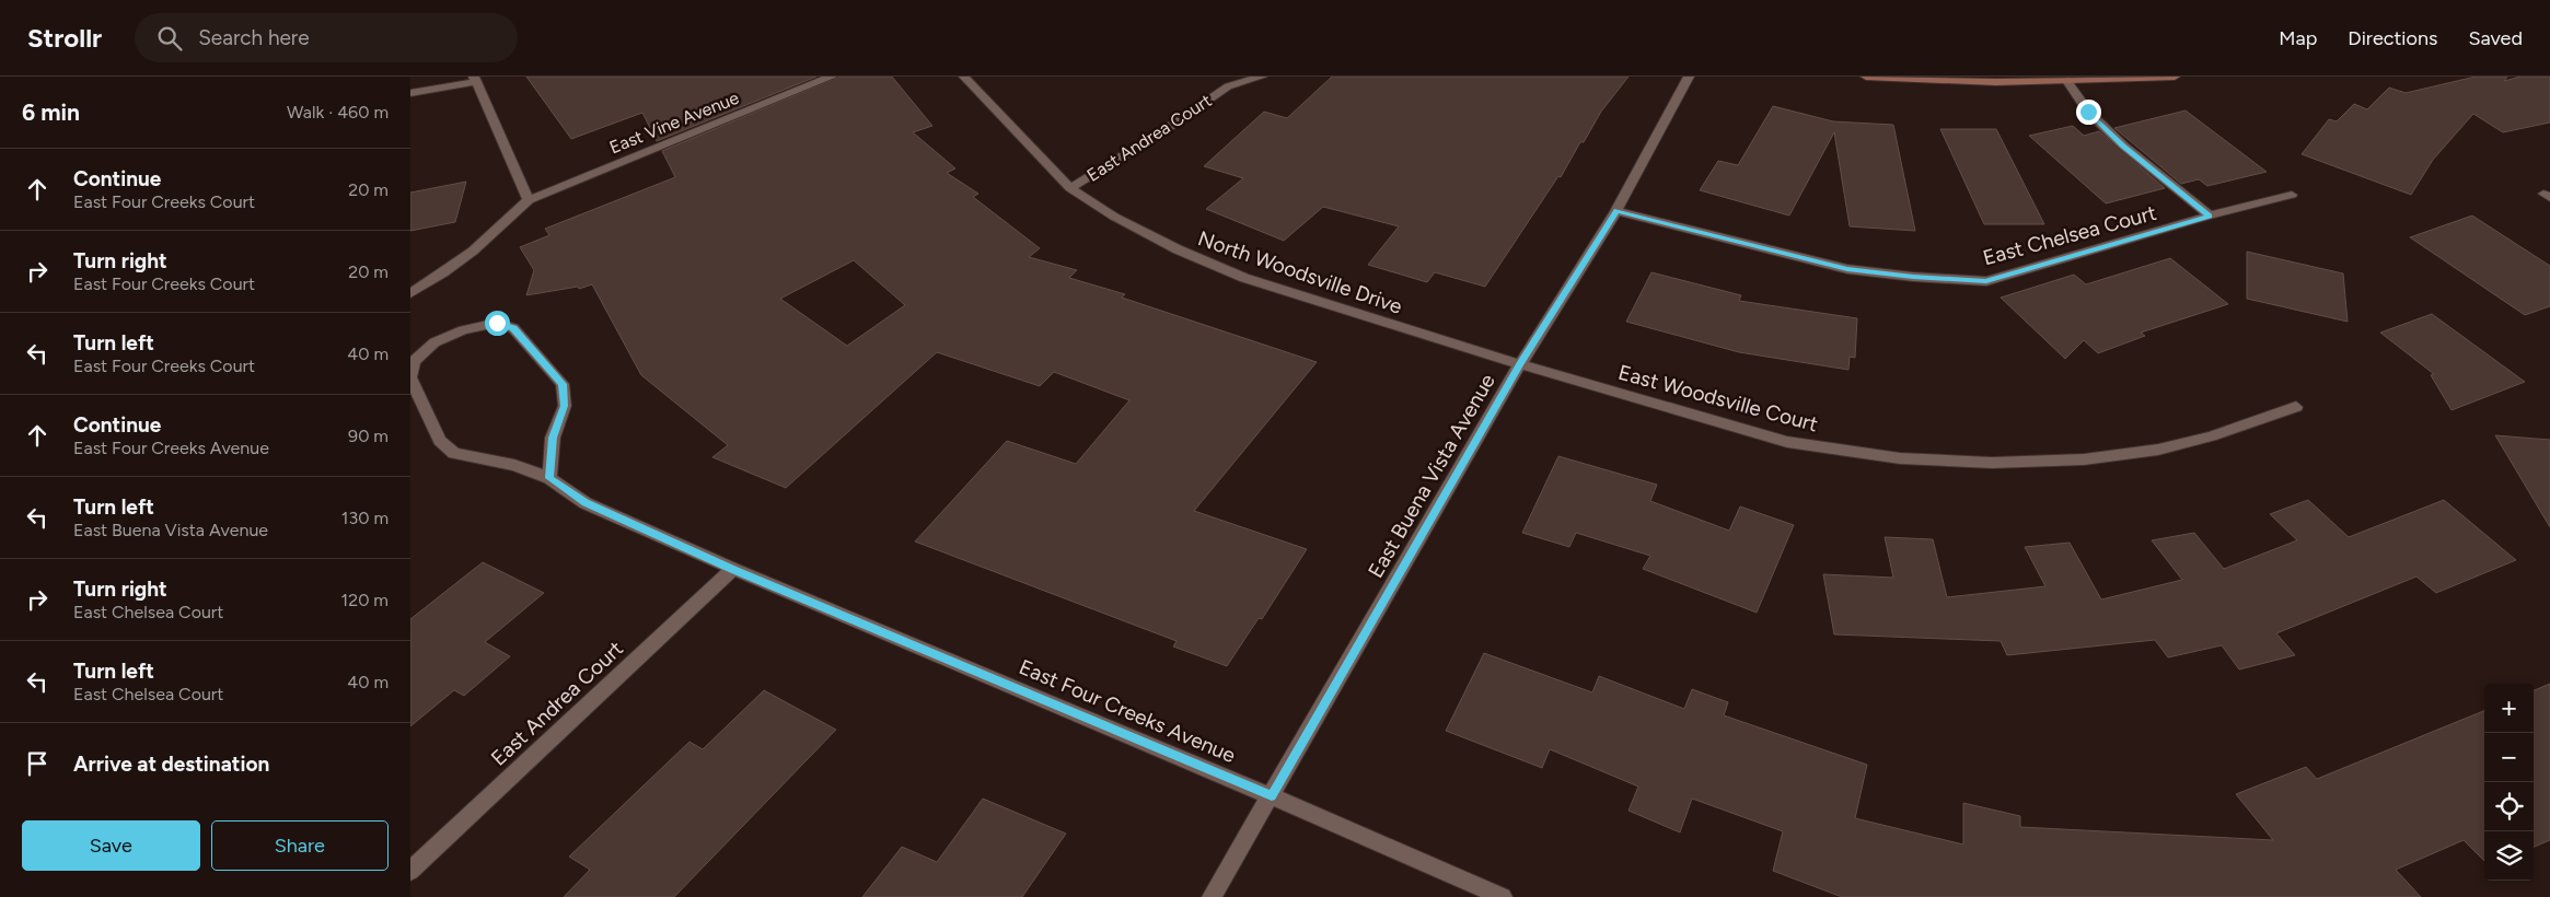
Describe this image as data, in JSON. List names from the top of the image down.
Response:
{
  "streets": {
    "street": [
      "East Vine Avenue",
      "East Andrea Court",
      "East Chelsea Court",
      "North Woodsville Drive",
      "East Woodsville Court",
      "East Buena Vista Avenue",
      "East Four Creeks Avenue"
    ]
  },
  "crossings": [
    ["East Andrea Court", "North Woodsville Drive"],
    ["East Andrea Court", "East Four Creeks Avenue"],
    ["East Chelsea Court", "East Buena Vista Avenue"],
    ["North Woodsville Drive", "East Woodsville Court"],
    ["North Woodsville Drive", "East Buena Vista Avenue"],
    ["East Woodsville Court", "East Buena Vista Avenue"],
    ["East Buena Vista Avenue", "East Four Creeks Avenue"]
  ],
  "page": {
    "header": "Strollr",
    "search": "Search here",
    "nav": ["Map", "Directions", "Saved"],
    "heading": ["6 min", "Walk · 460 m"],
    "list": [
      ["Continue", "East Four Creeks Court", "20 m"],
      ["Turn right", "East Four Creeks Court", "20 m"],
      ["Turn left", "East Four Creeks Court", "40 m"],
      ["Continue", "East Four Creeks Avenue", "90 m"],
      ["Turn left", "East Buena Vista Avenue", "130 m"],
      ["Turn right", "East Chelsea Court", "120 m"],
      ["Turn left", "East Chelsea Court", "40 m"],
      "Arrive at destination"
    ],
    "map_buttons": ["+", "−"],
    "buttons": ["Save", "Share"]
  }
}
